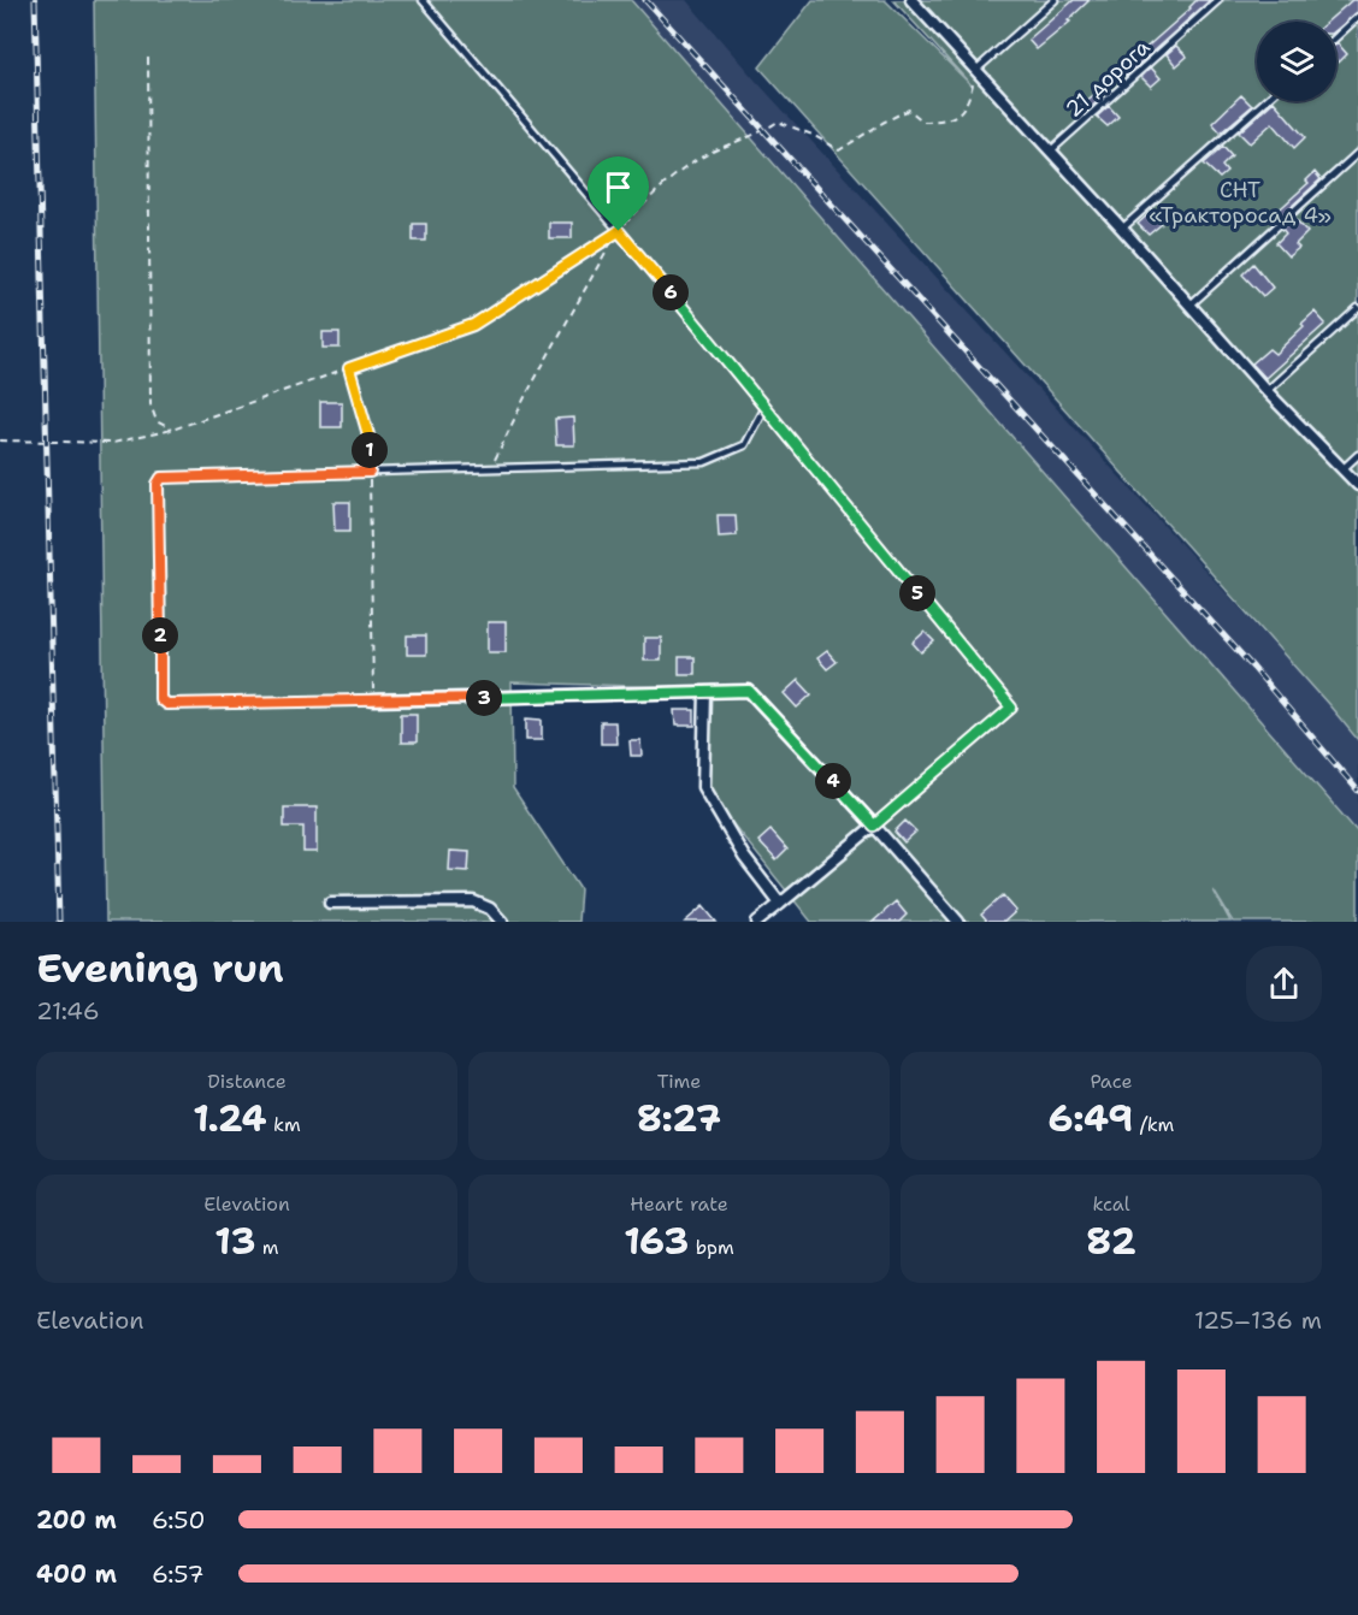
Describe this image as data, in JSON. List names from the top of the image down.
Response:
{
  "streets": {
    "lane": ["21 дорога"]
  },
  "parks": ["СНТ «Тракторосад 4»"],
  "page": {
    "pins": [
      "6",
      "1",
      "5",
      "2",
      "3",
      "4"
    ],
    "heading": ["Evening run", "21:46"],
    "stats": [
      ["Distance", "1.24 km"],
      ["Time", "8:27"],
      ["Pace", "6:49 /km"],
      ["Elevation", "13 m"],
      ["Heart rate", "163 bpm"],
      ["kcal", "82"]
    ],
    "chart": ["Elevation", "125–136 m"],
    "list": [
      {
        "name": "200 m",
        "note": "6:50"
      },
      {
        "name": "400 m",
        "note": "6:57"
      }
    ]
  }
}
